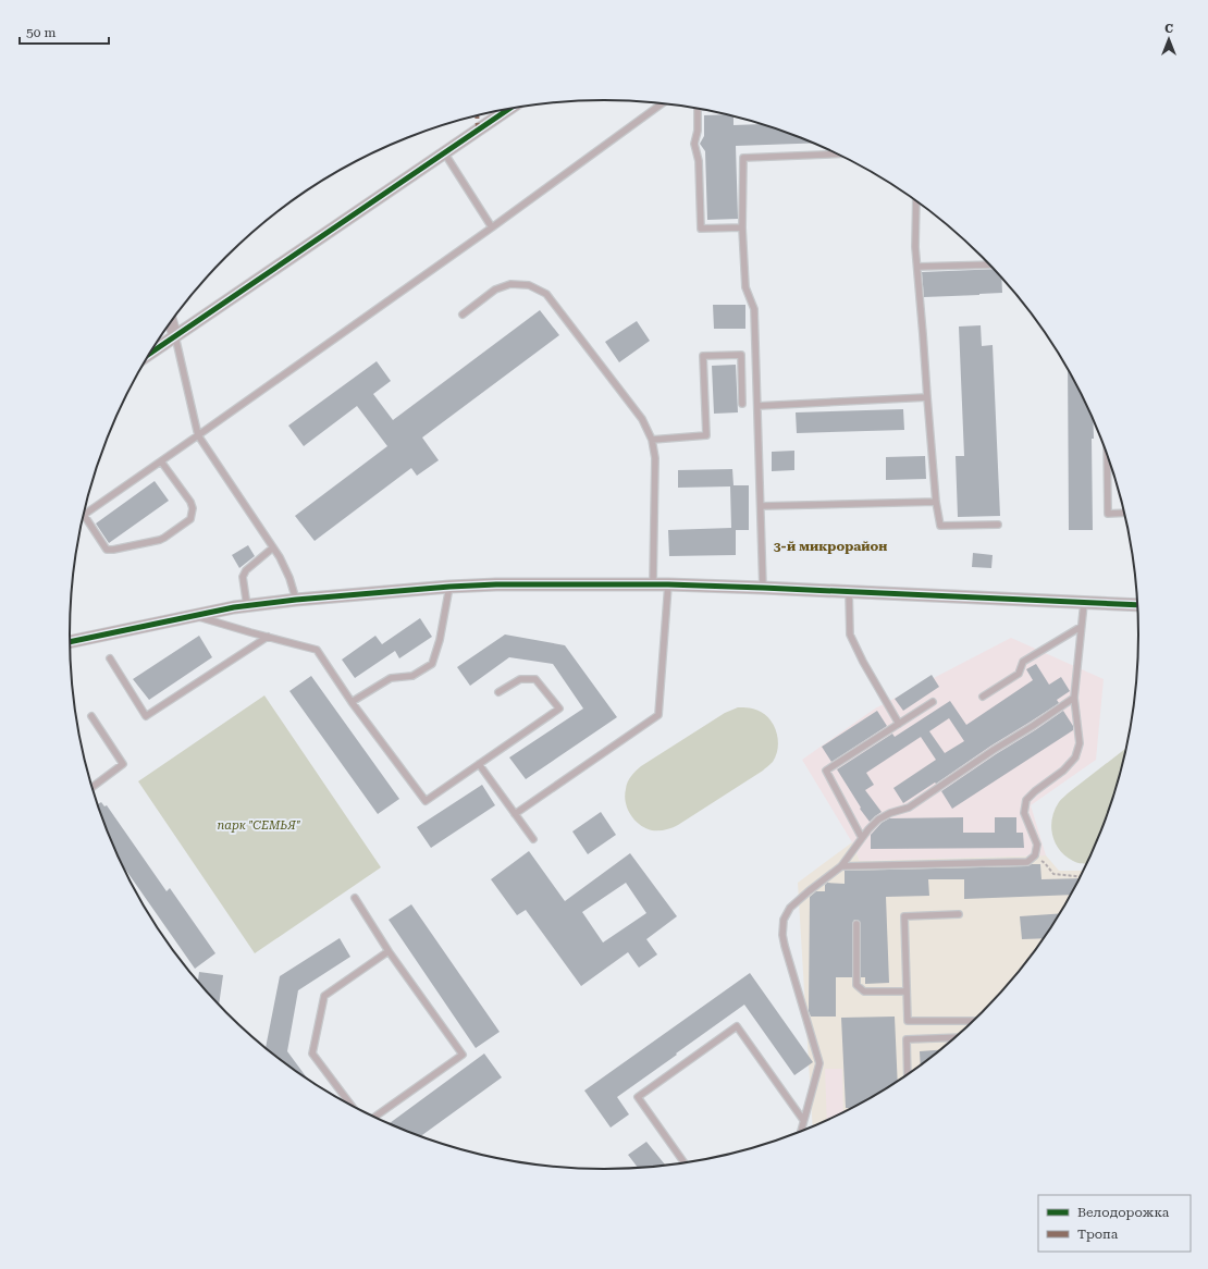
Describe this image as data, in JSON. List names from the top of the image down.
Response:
{
  "districts": ["3-й микрорайон"],
  "parks": ["парк \"СЕМЬЯ\""],
  "legend": ["Велодорожка", "Тропа"],
  "scale_bar": "50 m",
  "north": "top"
}
